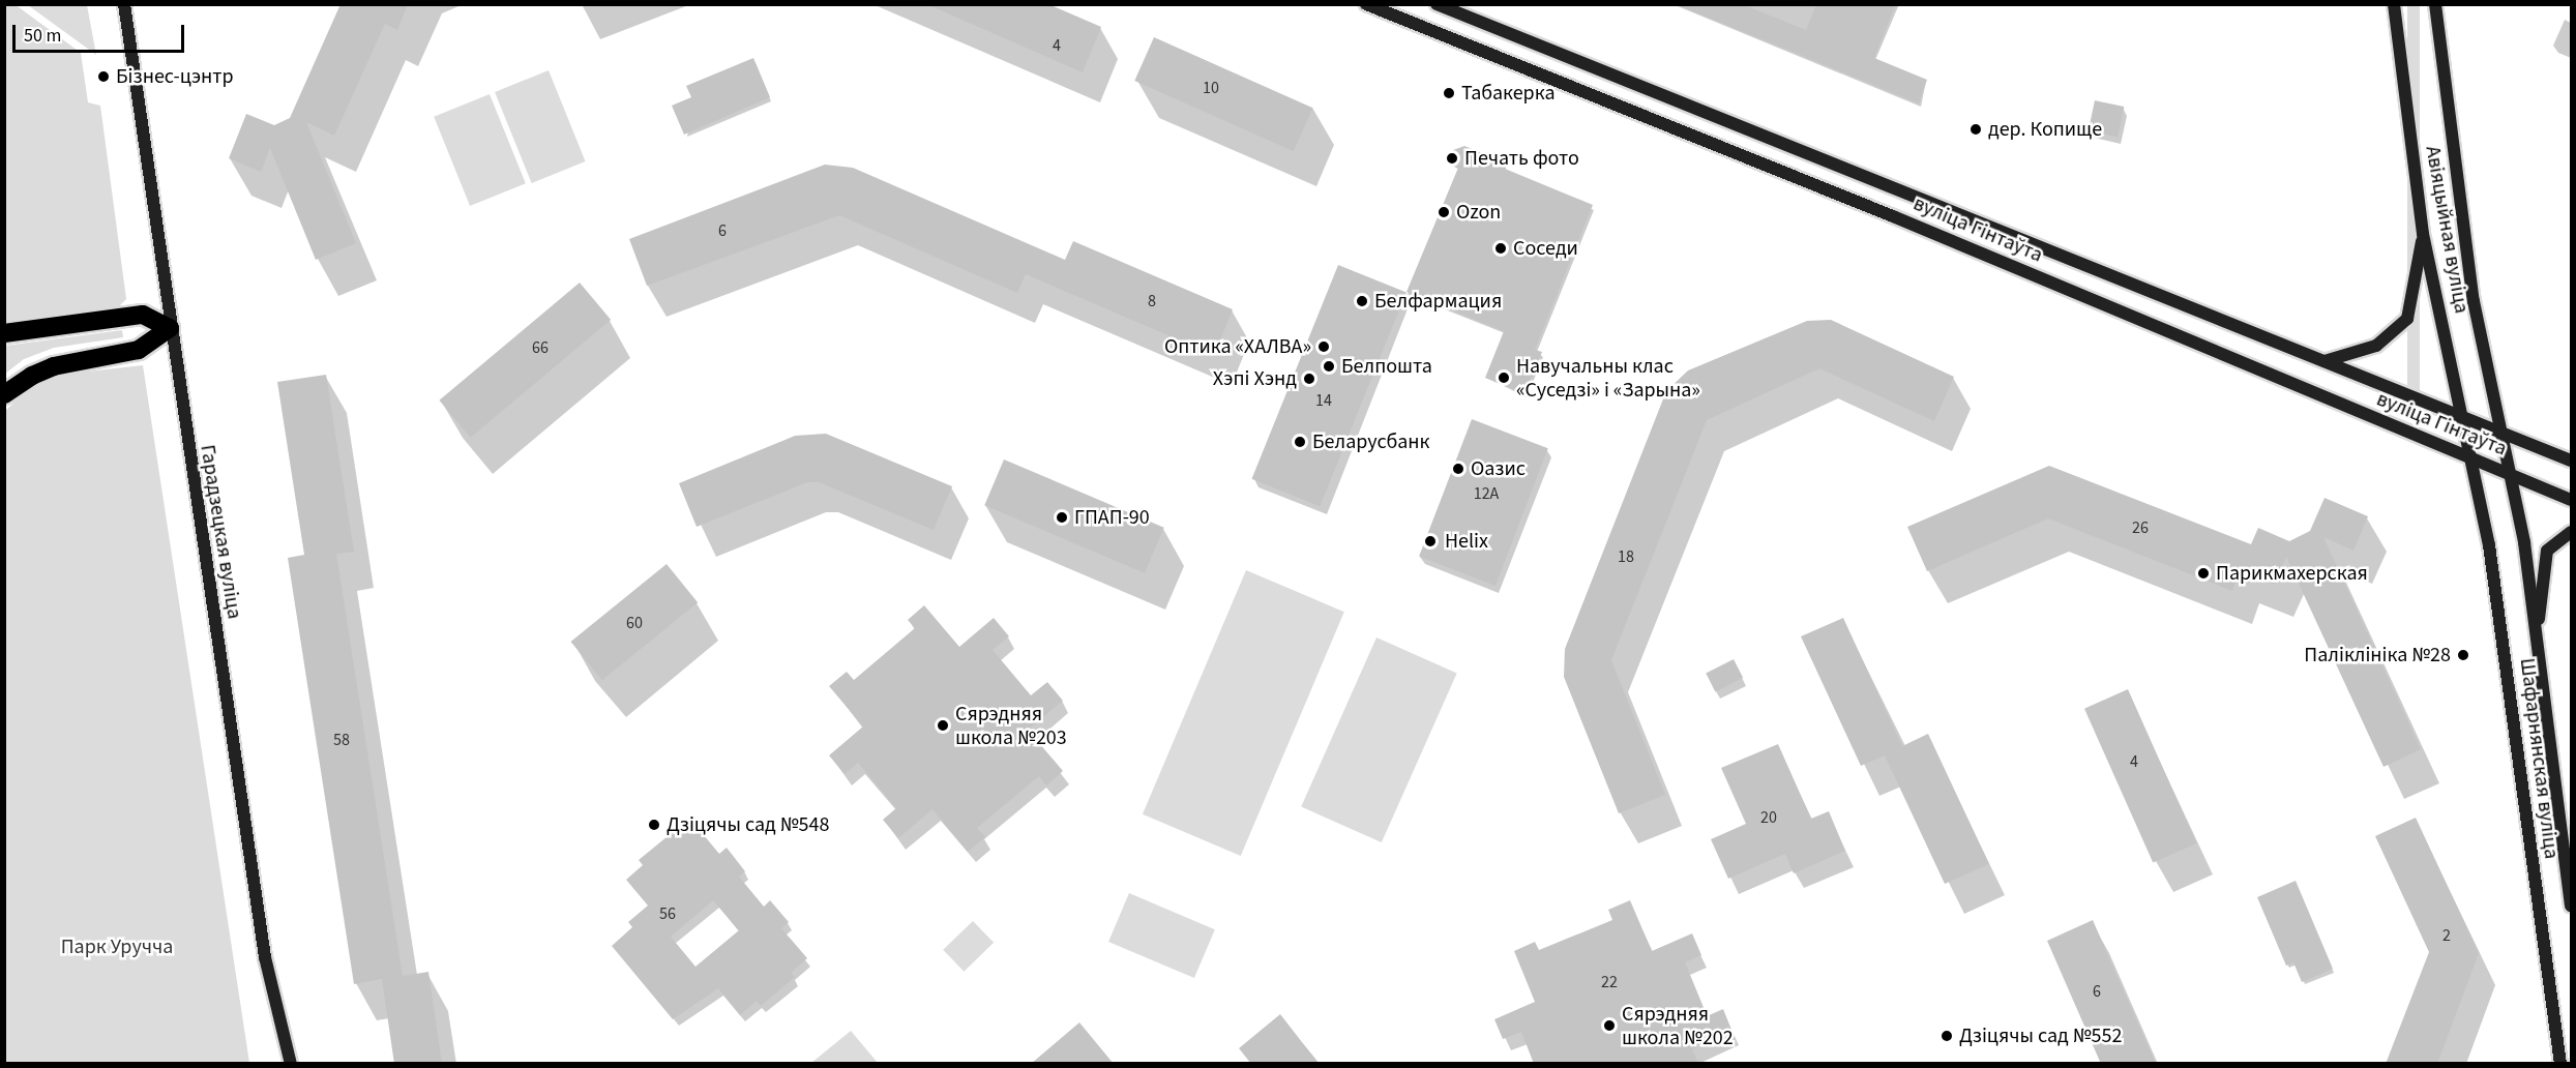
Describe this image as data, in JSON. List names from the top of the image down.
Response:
{
  "streets": {
    "main road": [
      "вуліца Гінтаўта",
      "Авіяцыйная вуліца",
      "Гарадзецкая вуліца",
      "Шафарнянская вуліца"
    ]
  },
  "crossings": [
    ["вуліца Гінтаўта", "Авіяцыйная вуліца"],
    ["вуліца Гінтаўта", "Шафарнянская вуліца"],
    ["Авіяцыйная вуліца", "Шафарнянская вуліца"]
  ],
  "parks": ["Парк Уручча"],
  "places": [
    "Бізнес-цэнтр",
    "Табакерка",
    "дер. Копище",
    "Печать фото",
    "Ozon",
    "Соседи",
    "Белфармация",
    "Оптика «ХАЛВА»",
    "Белпошта",
    "Навучальны клас «Суседзі» і «Зарына»",
    "Хэпі Хэнд",
    "Беларусбанк",
    "Оазис",
    "ГПАП-90",
    "Helix",
    "Парикмахерская",
    "Паліклініка №28",
    "Сярэдняя школа №203",
    "Дзіцячы сад №548",
    "Сярэдняя школа №202",
    "Дзіцячы сад №552"
  ],
  "house_numbers": [
    "4",
    "10",
    "6",
    "8",
    "66",
    "14",
    "12А",
    "26",
    "18",
    "60",
    "58",
    "4",
    "20",
    "56",
    "2",
    "22",
    "6"
  ],
  "scale_bar": "50 m"
}
